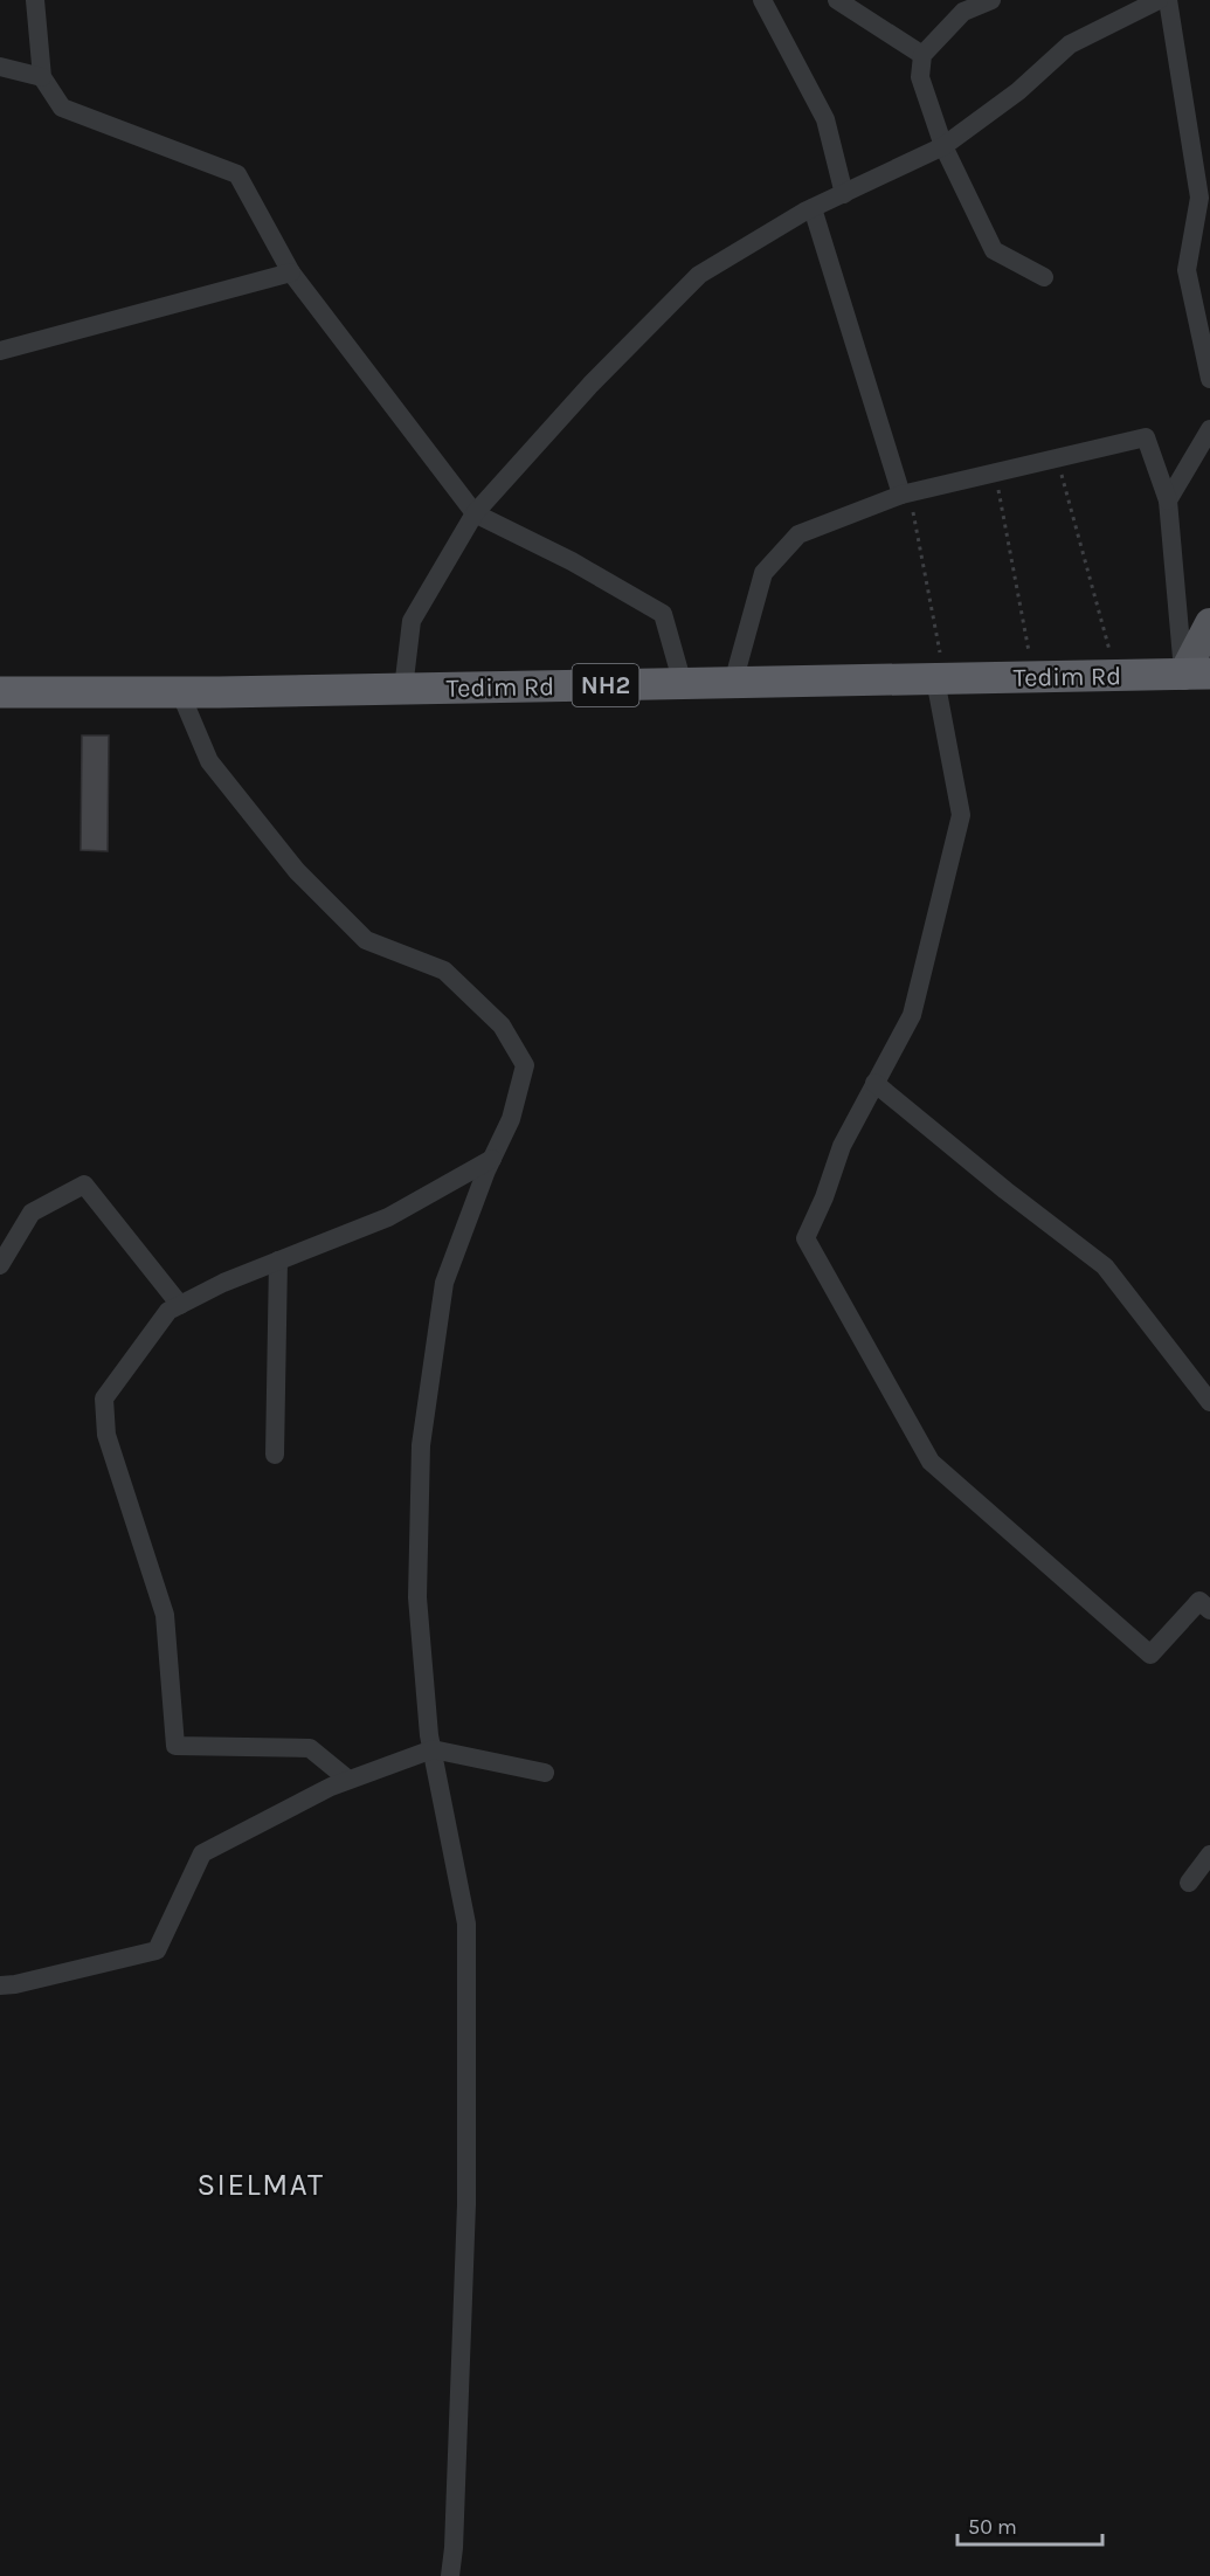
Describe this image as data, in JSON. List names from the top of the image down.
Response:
{
  "streets": {
    "highway": ["Tedim Rd", "NH2"]
  },
  "districts": ["SIELMAT"],
  "scale_bar": "50 m"
}
